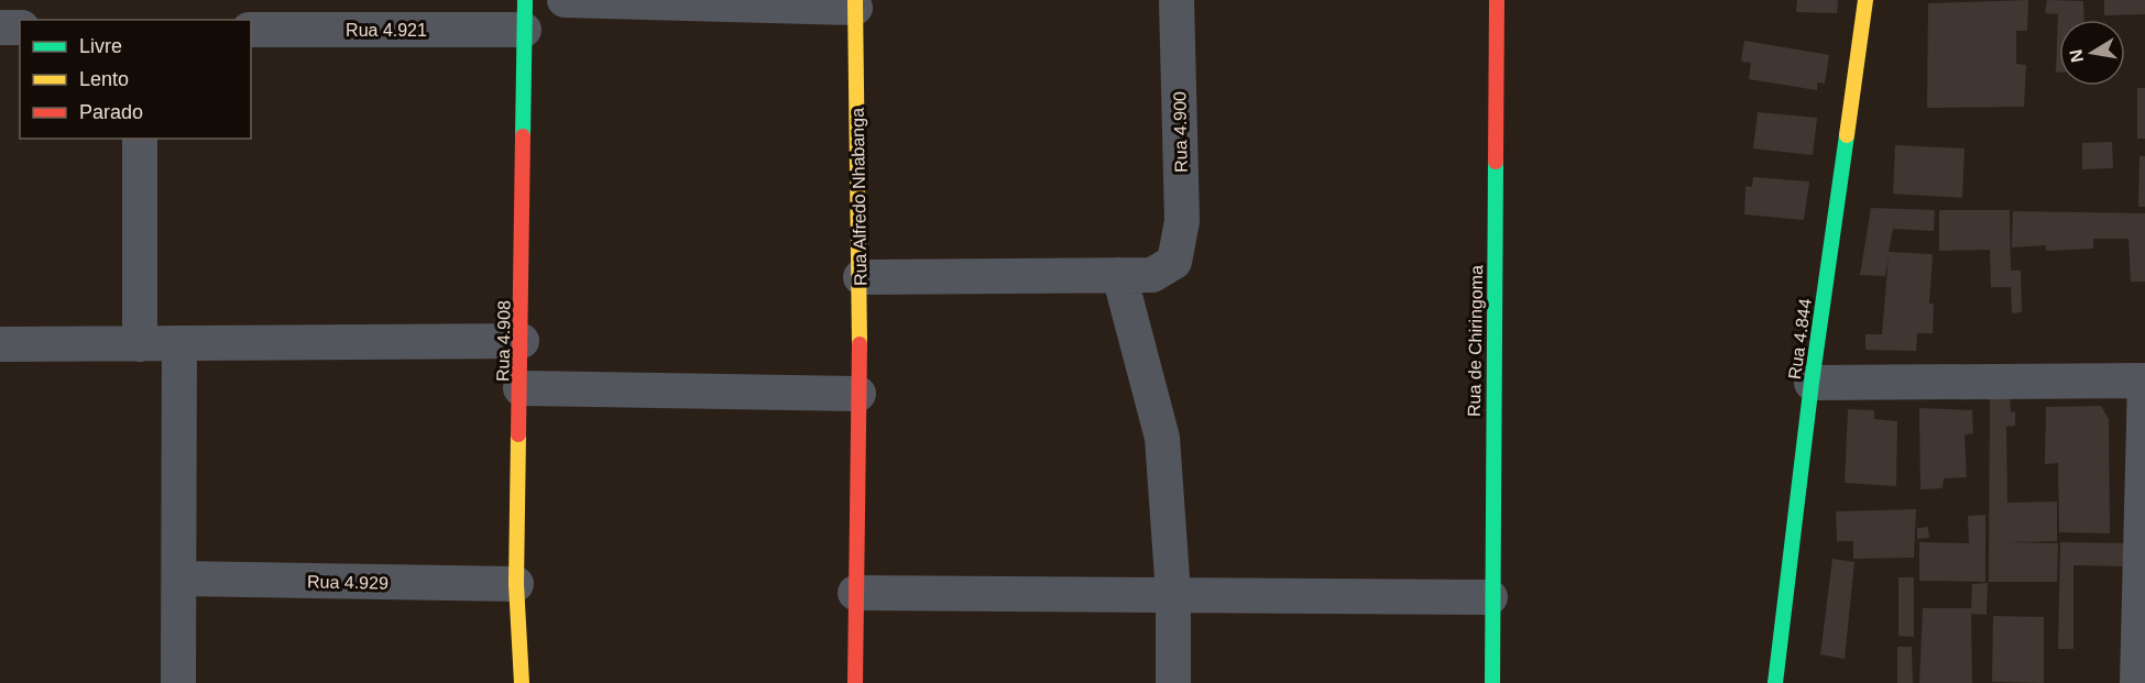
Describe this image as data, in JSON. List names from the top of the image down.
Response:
{
  "streets": {
    "street": [
      "Rua 4.921",
      "Rua 4.900",
      "Rua Alfredo Nhabanga",
      "Rua 4.844",
      "Rua 4.908",
      "Rua de Chiringoma",
      "Rua 4.929"
    ]
  },
  "crossings": [
    ["Rua 4.921", "Rua 4.908"],
    ["Rua 4.908", "Rua 4.929"]
  ],
  "legend": ["Livre", "Lento", "Parado"],
  "north": "left"
}
